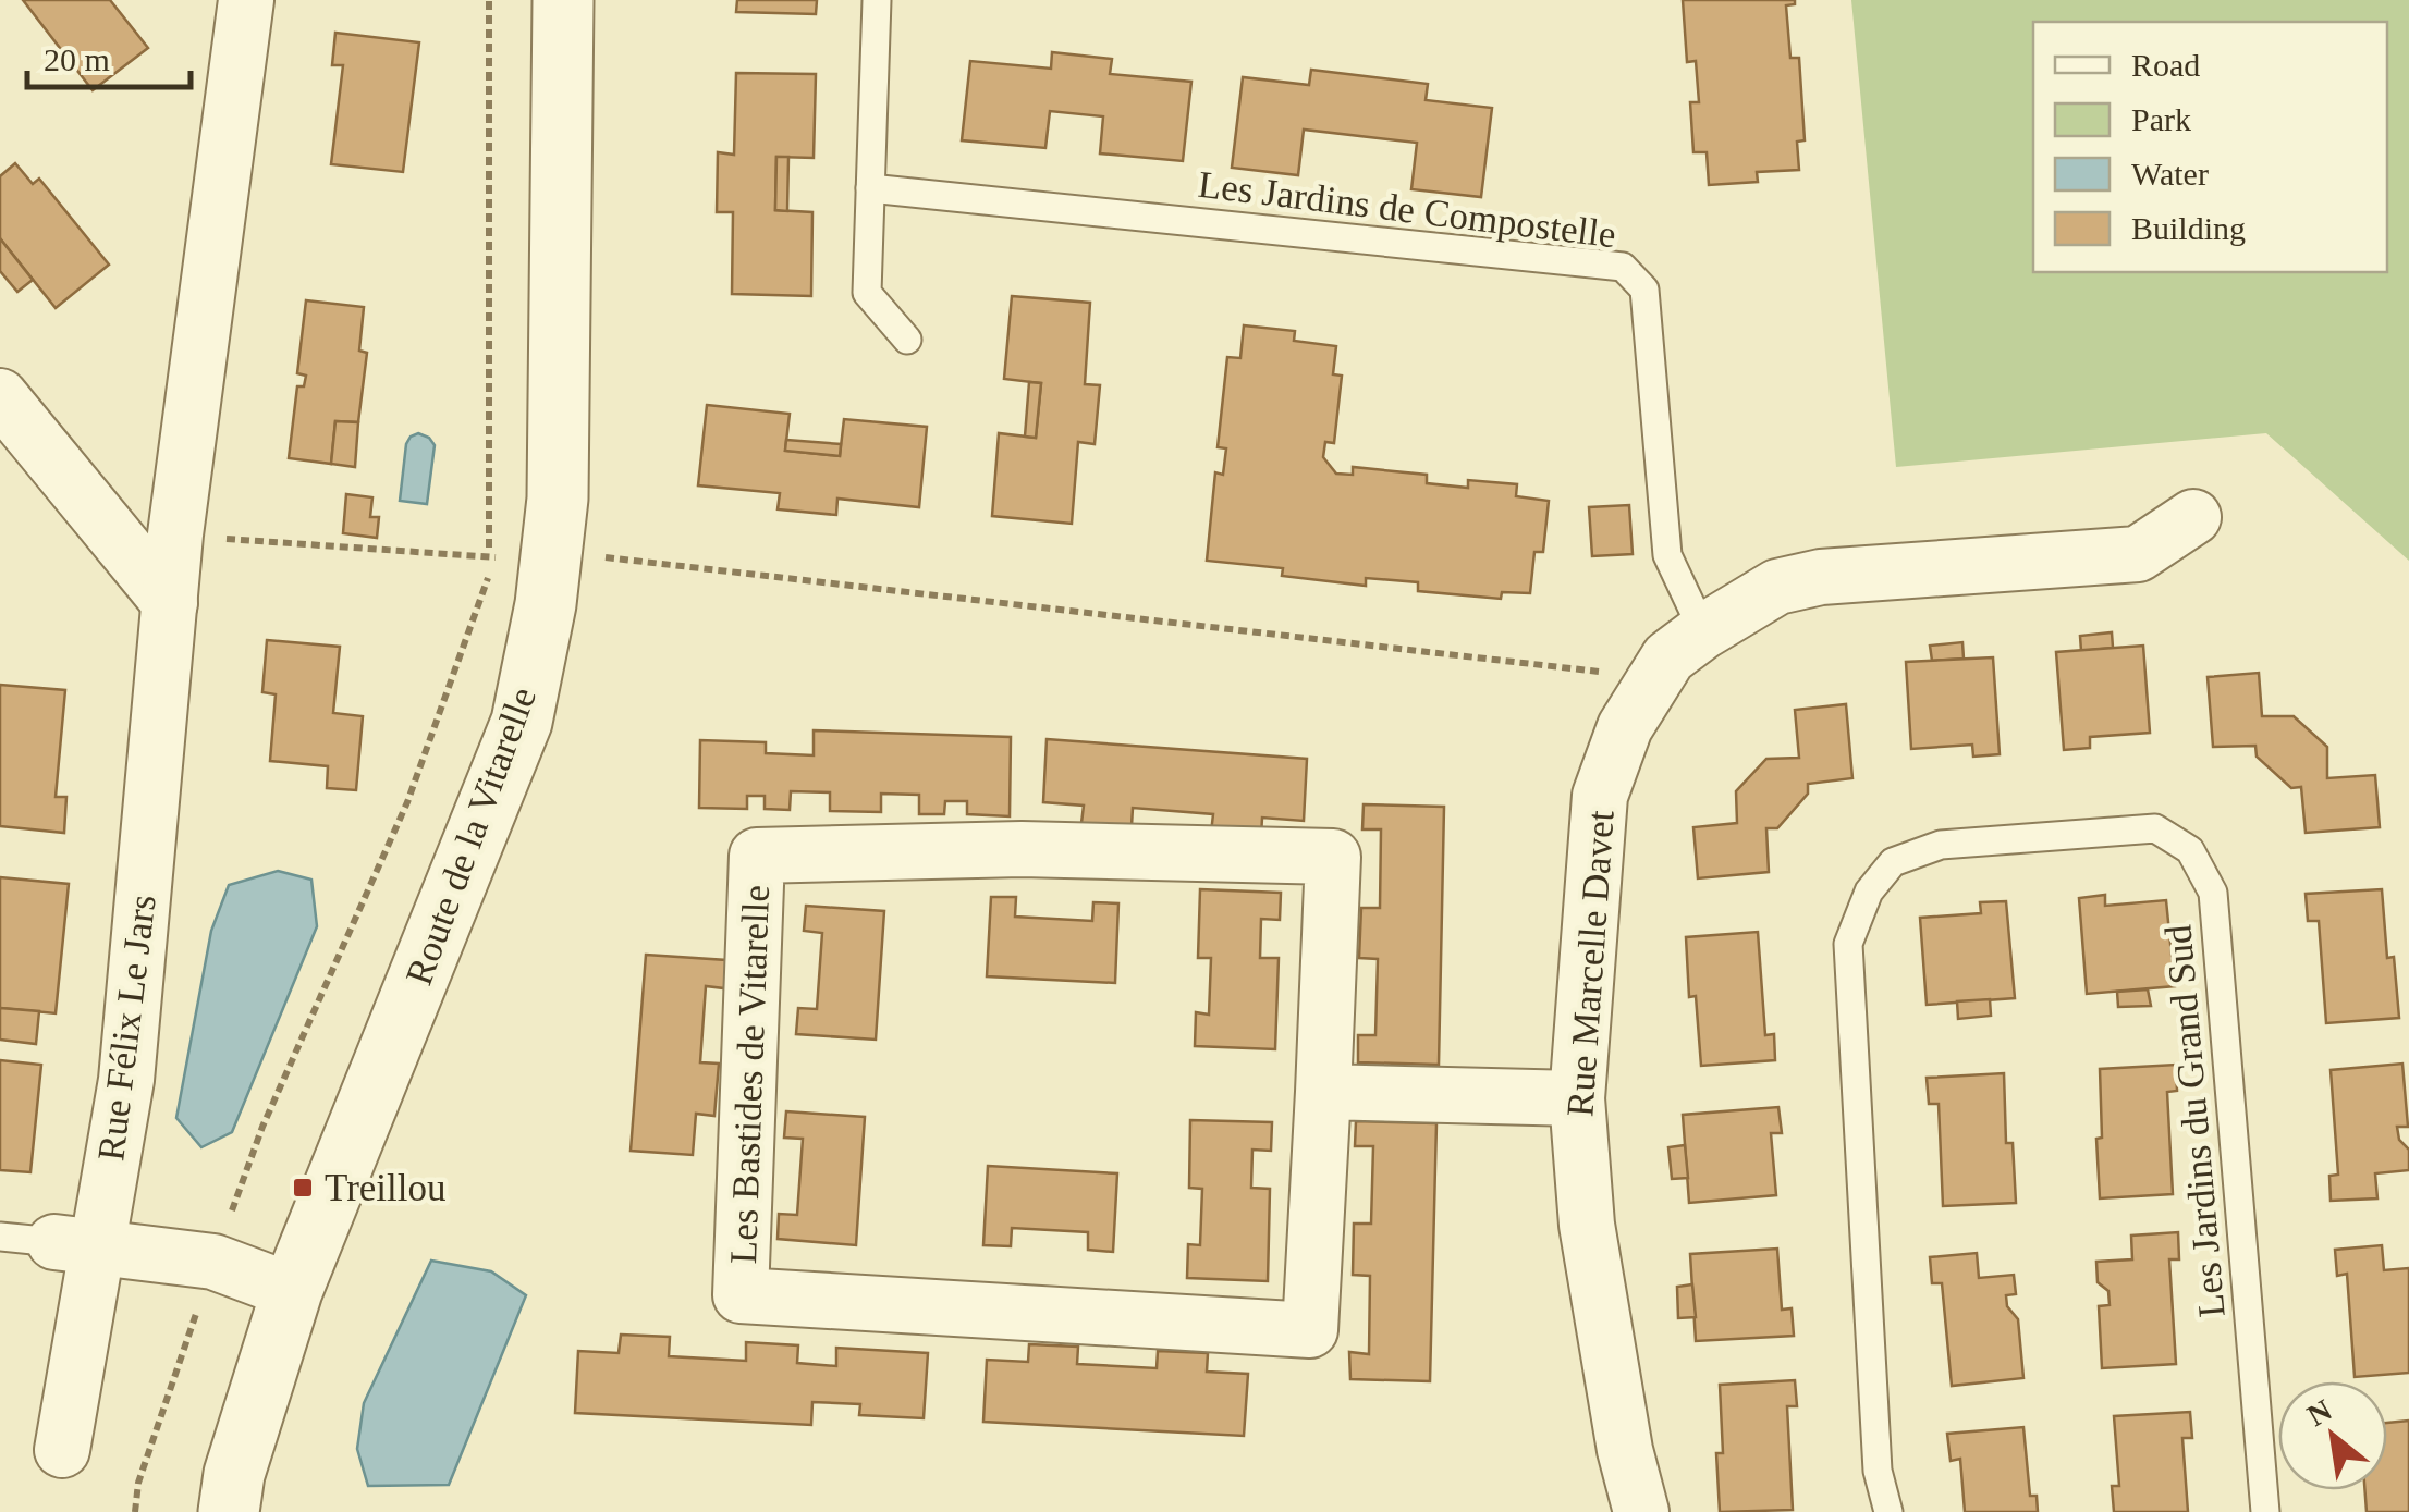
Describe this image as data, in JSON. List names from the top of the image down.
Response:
{
  "streets": {
    "street": [
      "Route de la Vitarelle",
      "Rue Marcelle Davet",
      "Rue Félix Le Jars",
      "Les Bastides de Vitarelle"
    ],
    "lane": ["Les Jardins de Compostelle", "Les Jardins du Grand Sud"]
  },
  "crossings": [
    ["Les Jardins de Compostelle", "Rue Marcelle Davet"]
  ],
  "places": {
    "transit": ["Treillou"]
  },
  "legend": [
    "Road",
    "Park",
    "Water",
    "Building"
  ],
  "scale_bar": "20 m",
  "north": "top left"
}
